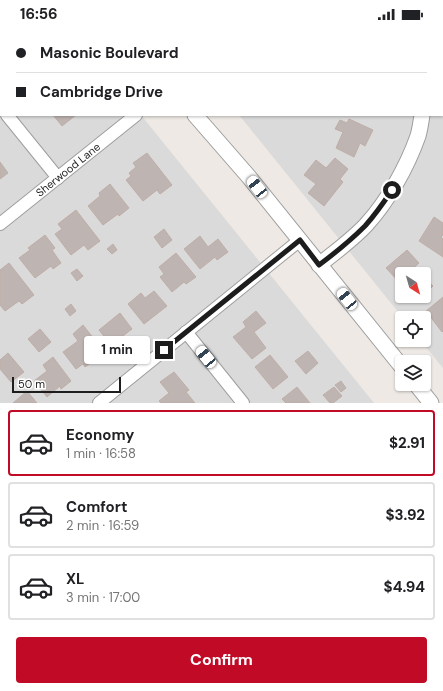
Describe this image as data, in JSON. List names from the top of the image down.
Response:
{
  "streets": {
    "street": ["Sherwood Lane"]
  },
  "scale_bar": "50 m",
  "north": "bottom right",
  "page": {
    "status": "16:56",
    "banner": ["Masonic Boulevard", "Cambridge Drive"],
    "bubble": "1 min",
    "scale": "50 m",
    "list": [
      {
        "name": "Economy",
        "note": "1 min · 16:58",
        "value": "$2.91"
      },
      {
        "name": "Comfort",
        "note": "2 min · 16:59",
        "value": "$3.92"
      },
      {
        "name": "XL",
        "note": "3 min · 17:00",
        "value": "$4.94"
      }
    ],
    "buttons": "Confirm"
  }
}
